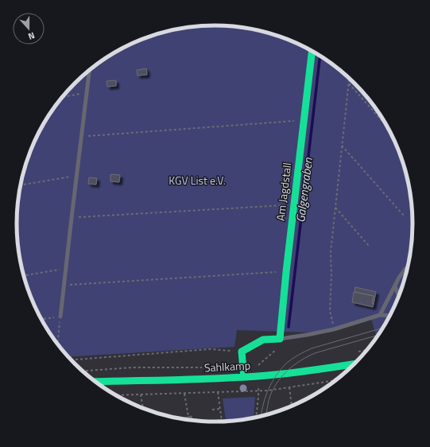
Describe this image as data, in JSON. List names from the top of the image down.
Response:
{
  "streets": {
    "street": ["Am Jagdstall", "Sahlkamp"]
  },
  "water": ["Galgengraben"],
  "parks": ["KGV List e.V."],
  "north": "bottom"
}
